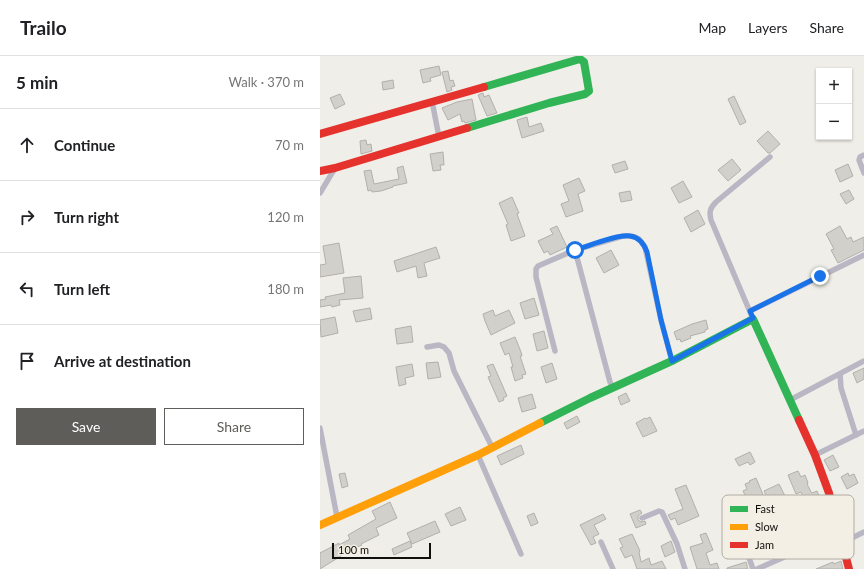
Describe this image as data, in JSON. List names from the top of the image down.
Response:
{
  "legend": ["Fast", "Slow", "Jam"],
  "scale_bar": "100 m",
  "page": {
    "header": "Trailo",
    "nav": ["Map", "Layers", "Share"],
    "heading": ["5 min", "Walk · 370 m"],
    "map_buttons": ["+", "−"],
    "list": [
      ["Continue", "70 m"],
      ["Turn right", "120 m"],
      ["Turn left", "180 m"],
      "Arrive at destination"
    ],
    "buttons": ["Save", "Share"],
    "scale": "100 m"
  }
}
